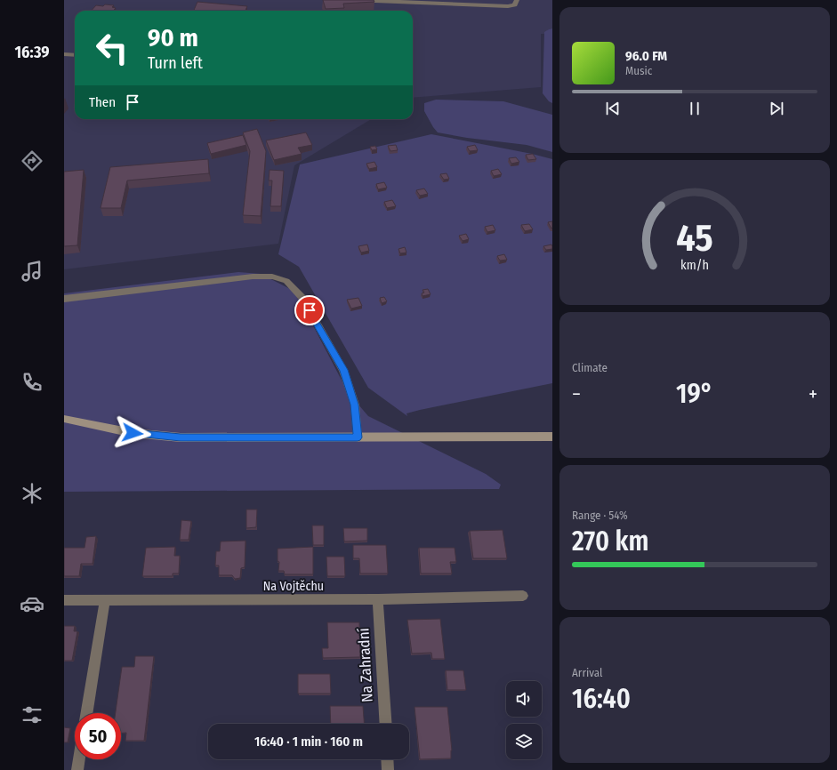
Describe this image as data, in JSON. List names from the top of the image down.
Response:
{
  "streets": {
    "street": ["Na Vojtěchu", "Na Zahradní"]
  },
  "crossings": [
    ["Na Vojtěchu", "Na Zahradní"]
  ],
  "page": {
    "tabs": "16:39",
    "turn": ["90 m", "Turn left"],
    "song": ["96.0 FM", "Music"],
    "then": "Then",
    "tile": [
      "Climate",
      ["Range · 54%", "270 km"],
      ["Arrival", "16:40"]
    ],
    "heat": ["−", "19°", "+"],
    "limit": "50",
    "trip": "16:40 · 1 min · 160 m",
    "gauge": ["45", "km/h"]
  }
}
